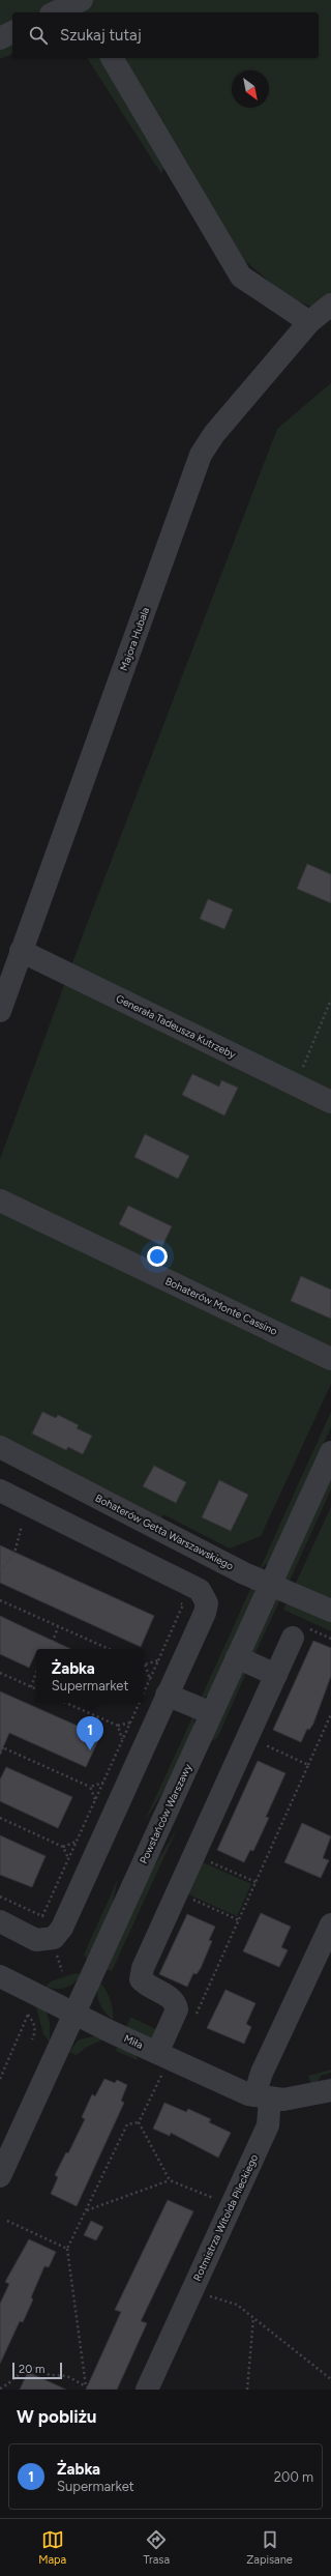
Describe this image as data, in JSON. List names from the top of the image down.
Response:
{
  "streets": {
    "street": [
      "Majora Hubala",
      "Generała Tadeusza Kutrzeby",
      "Bohaterów Monte Cassino",
      "Bohaterów Getta Warszawskiego",
      "Powstańców Warszawy",
      "Miła",
      "Rotmistrza Witolda Pileckiego"
    ]
  },
  "crossings": [
    ["Majora Hubala", "Generała Tadeusza Kutrzeby"],
    ["Bohaterów Getta Warszawskiego", "Powstańców Warszawy"],
    ["Powstańców Warszawy", "Miła"],
    ["Miła", "Rotmistrza Witolda Pileckiego"]
  ],
  "scale_bar": "20 m",
  "north": "bottom right",
  "page": {
    "search": "Szukaj tutaj",
    "popup": ["Żabka", "Supermarket"],
    "pins": "1",
    "scale": "20 m",
    "heading": "W pobliżu",
    "list": [
      {
        "mark": "1",
        "name": "Żabka",
        "note": "Supermarket",
        "value": "200 m"
      }
    ],
    "nav": ["Mapa", "Trasa", "Zapisane"]
  }
}
